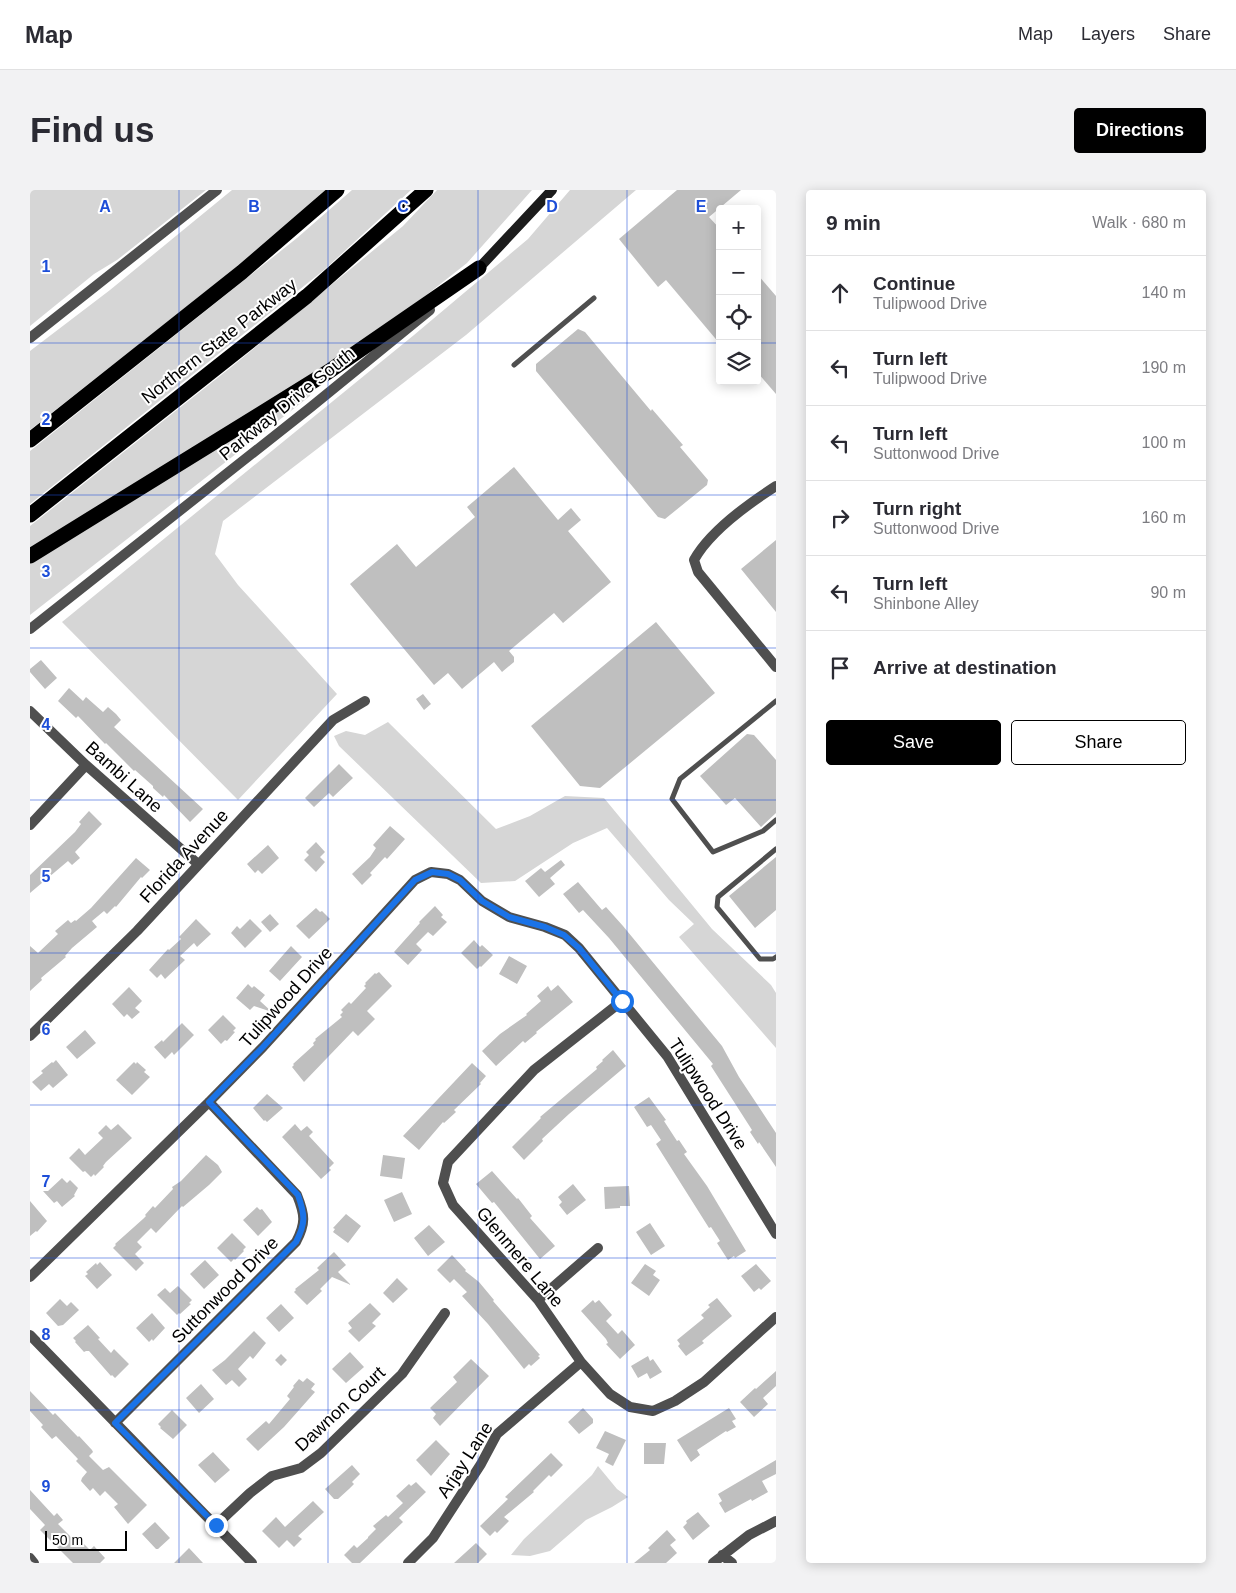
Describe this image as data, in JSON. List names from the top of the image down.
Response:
{
  "streets": {
    "highway": ["Northern State Parkway"],
    "street": [
      "Parkway Drive South",
      "Bambi Lane",
      "Florida Avenue",
      "Tulipwood Drive",
      "Glenmere Lane",
      "Suttonwood Drive",
      "Dawnon Court",
      "Arjay Lane"
    ]
  },
  "crossings": [
    ["Bambi Lane", "Florida Avenue"],
    ["Tulipwood Drive", "Glenmere Lane"],
    ["Tulipwood Drive", "Suttonwood Drive"],
    ["Glenmere Lane", "Arjay Lane"]
  ],
  "scale_bar": "50 m",
  "page": {
    "header": "Map",
    "nav": ["Map", "Layers", "Share"],
    "buttons": [
      "Directions",
      ["Save", "Share"]
    ],
    "title": "Find us",
    "heading": ["9 min", "Walk · 680 m"],
    "map_buttons": ["+", "−"],
    "list": [
      ["Continue", "Tulipwood Drive", "140 m"],
      ["Turn left", "Tulipwood Drive", "190 m"],
      ["Turn left", "Suttonwood Drive", "100 m"],
      ["Turn right", "Suttonwood Drive", "160 m"],
      ["Turn left", "Shinbone Alley", "90 m"],
      "Arrive at destination"
    ],
    "scale": "50 m"
  },
  "grid": {
    "columns": [
      "A",
      "B",
      "C",
      "D",
      "E"
    ],
    "rows": [
      "1",
      "2",
      "3",
      "4",
      "5",
      "6",
      "7",
      "8",
      "9"
    ]
  }
}
